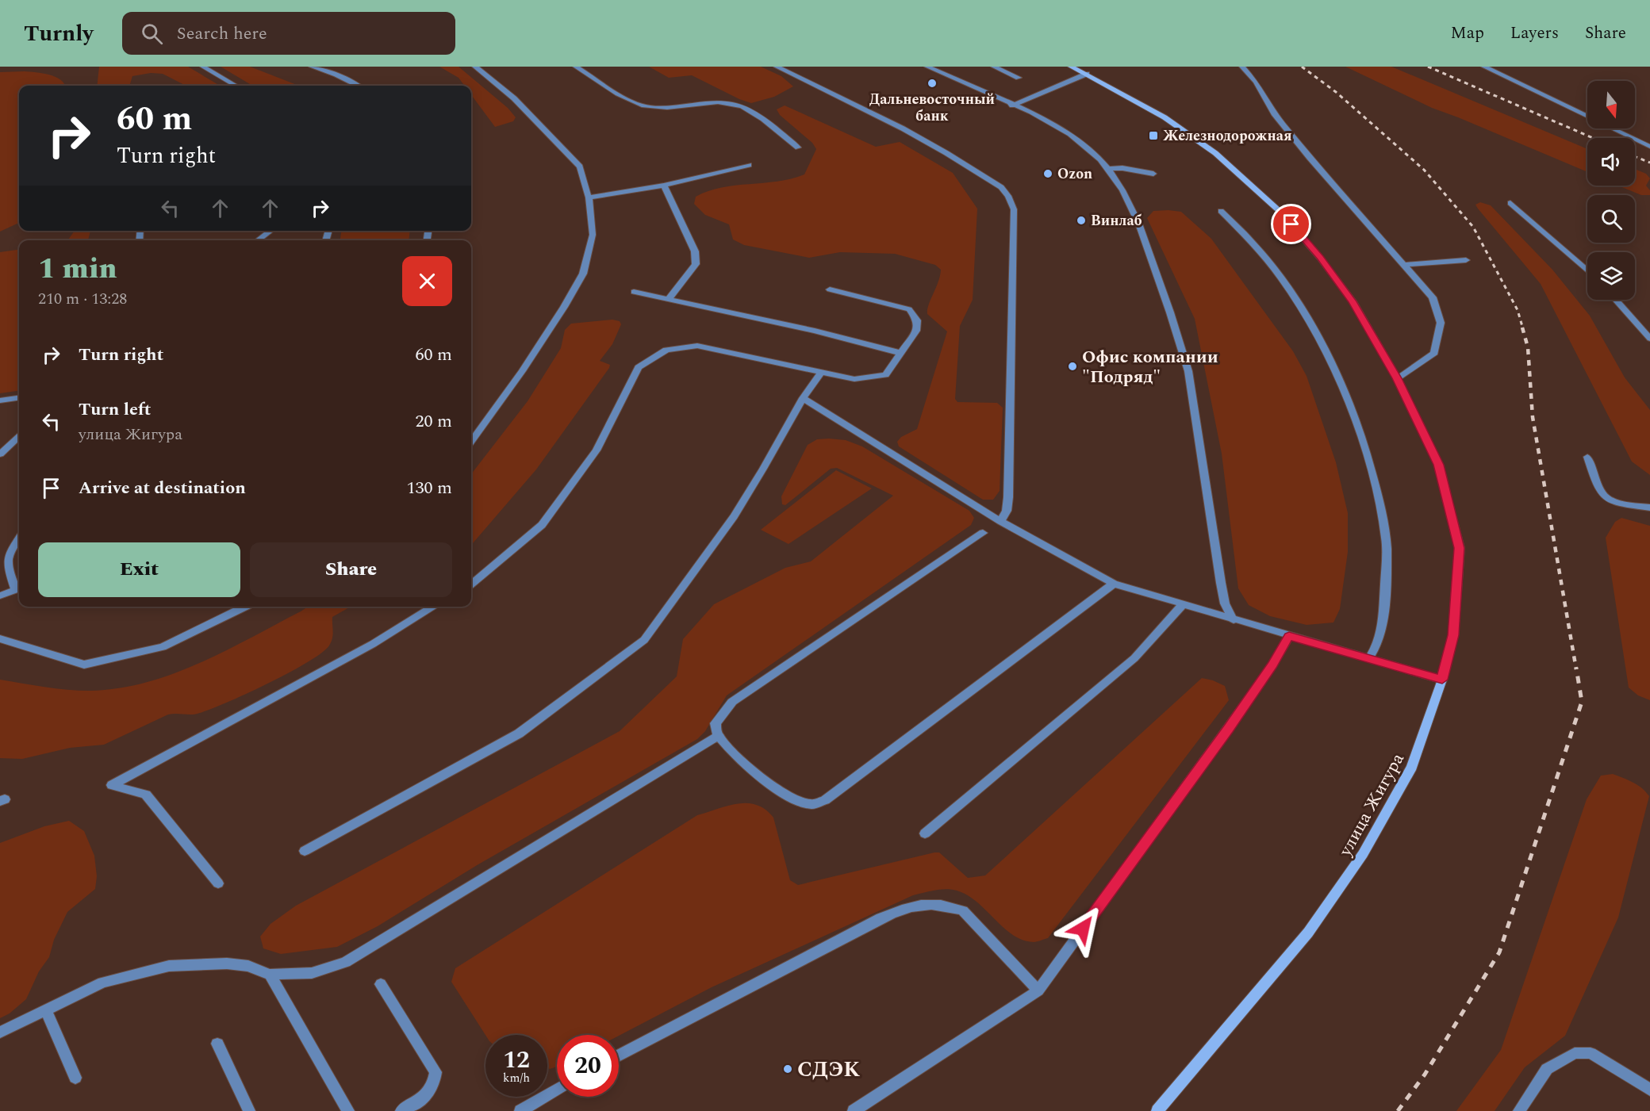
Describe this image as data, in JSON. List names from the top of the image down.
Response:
{
  "streets": {
    "main road": ["улица Жигура"]
  },
  "places": {
    "other": [
      "Дальневосточный банк",
      "Ozon",
      "Винлаб",
      "Офис компании \"Подряд\"",
      "СДЭК"
    ],
    "transit": ["Железнодорожная"]
  },
  "north": "bottom",
  "page": {
    "header": "Turnly",
    "search": "Search here",
    "nav": ["Map", "Layers", "Share"],
    "turn": ["60 m", "Turn right"],
    "heading": ["1 min", "210 m · 13:28"],
    "list": [
      {
        "name": "Turn right",
        "value": "60 m"
      },
      {
        "name": "Turn left",
        "note": "улица Жигура",
        "value": "20 m"
      },
      {
        "name": "Arrive at destination",
        "value": "130 m"
      }
    ],
    "buttons": ["Exit", "Share"],
    "speed": "12 km/h",
    "limit": "20"
  }
}
